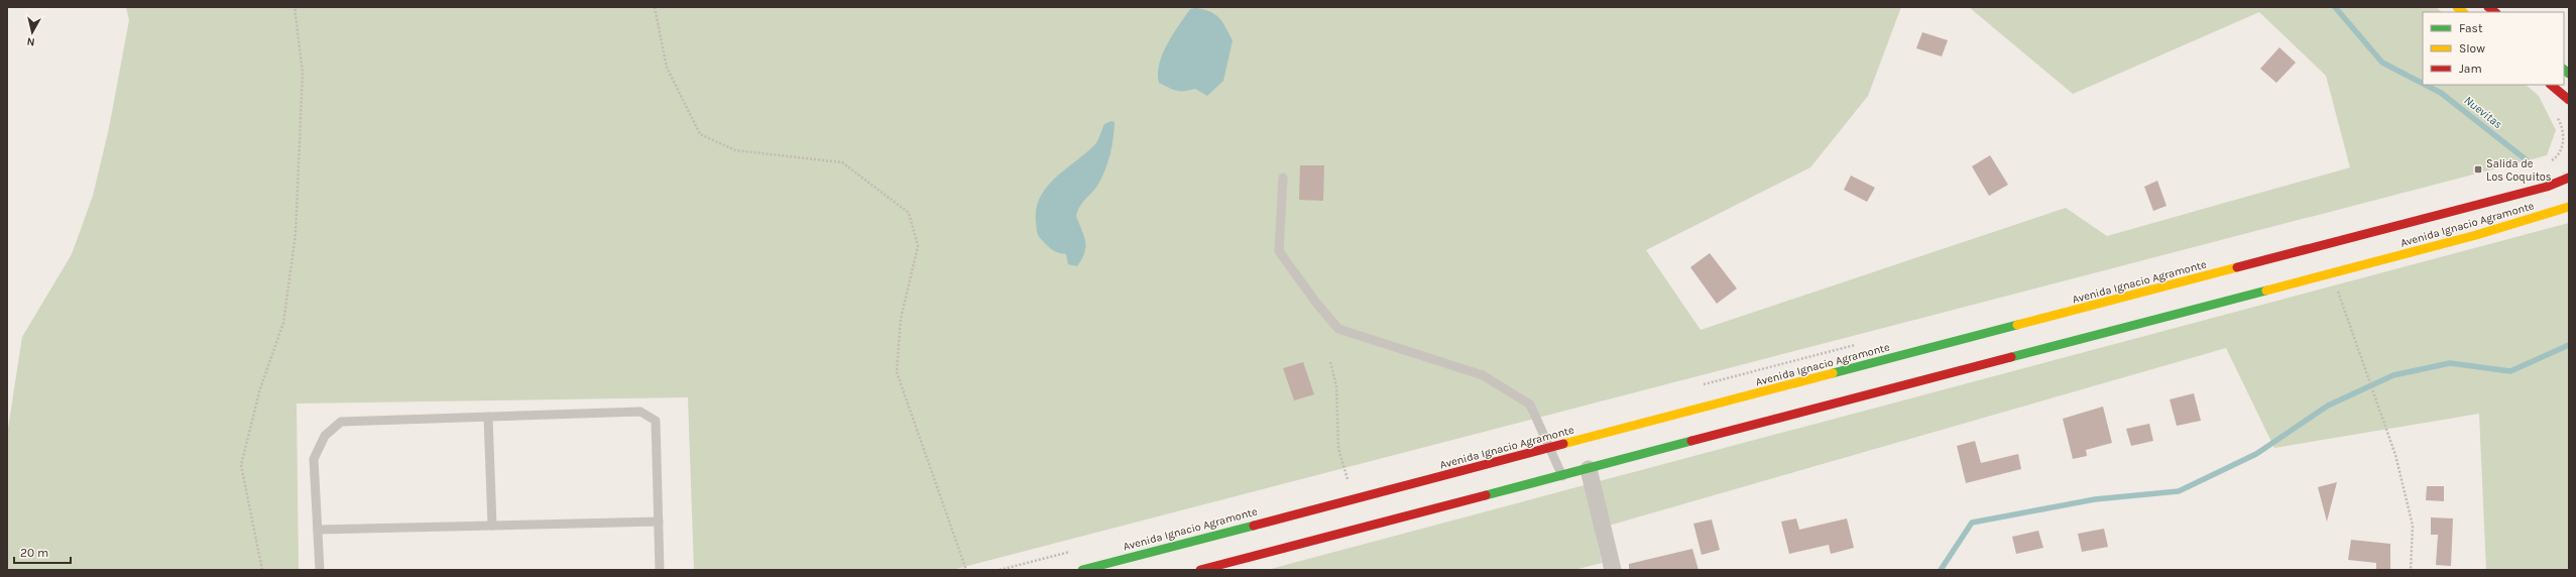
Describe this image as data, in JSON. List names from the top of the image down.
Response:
{
  "streets": {
    "main road": ["Avenida Ignacio Agramonte"]
  },
  "water": ["Nuevitas"],
  "places": {
    "transit": ["Salida de Los Coquitos"]
  },
  "legend": ["Fast", "Slow", "Jam"],
  "scale_bar": "20 m",
  "north": "bottom"
}
